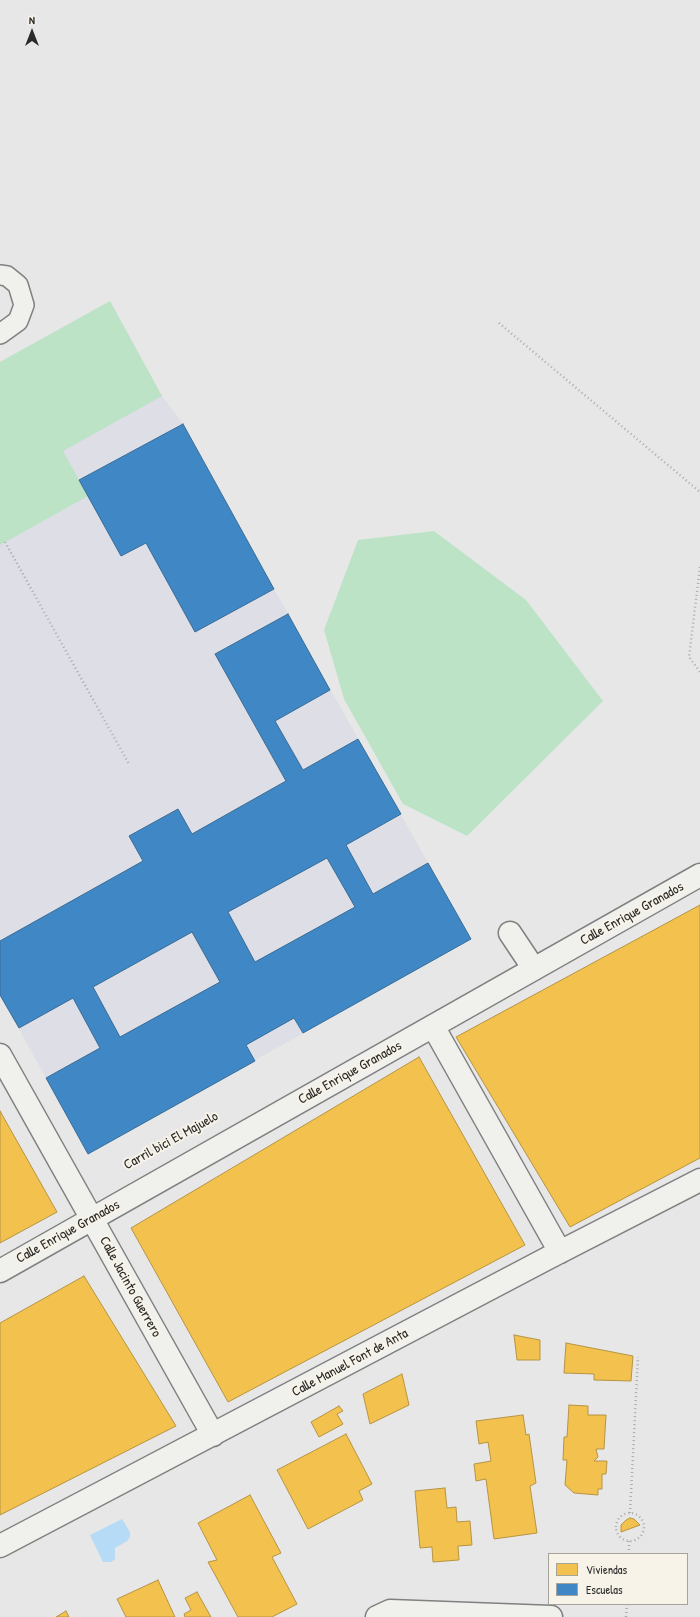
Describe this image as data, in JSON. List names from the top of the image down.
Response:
{
  "streets": {
    "street": ["Calle Enrique Granados", "Calle Jacinto Guerrero", "Calle Manuel Font de Anta"]
  },
  "crossings": [
    ["Calle Enrique Granados", "Calle Jacinto Guerrero"],
    ["Calle Jacinto Guerrero", "Calle Manuel Font de Anta"]
  ],
  "legend": ["Viviendas", "Escuelas"],
  "north": "top"
}
